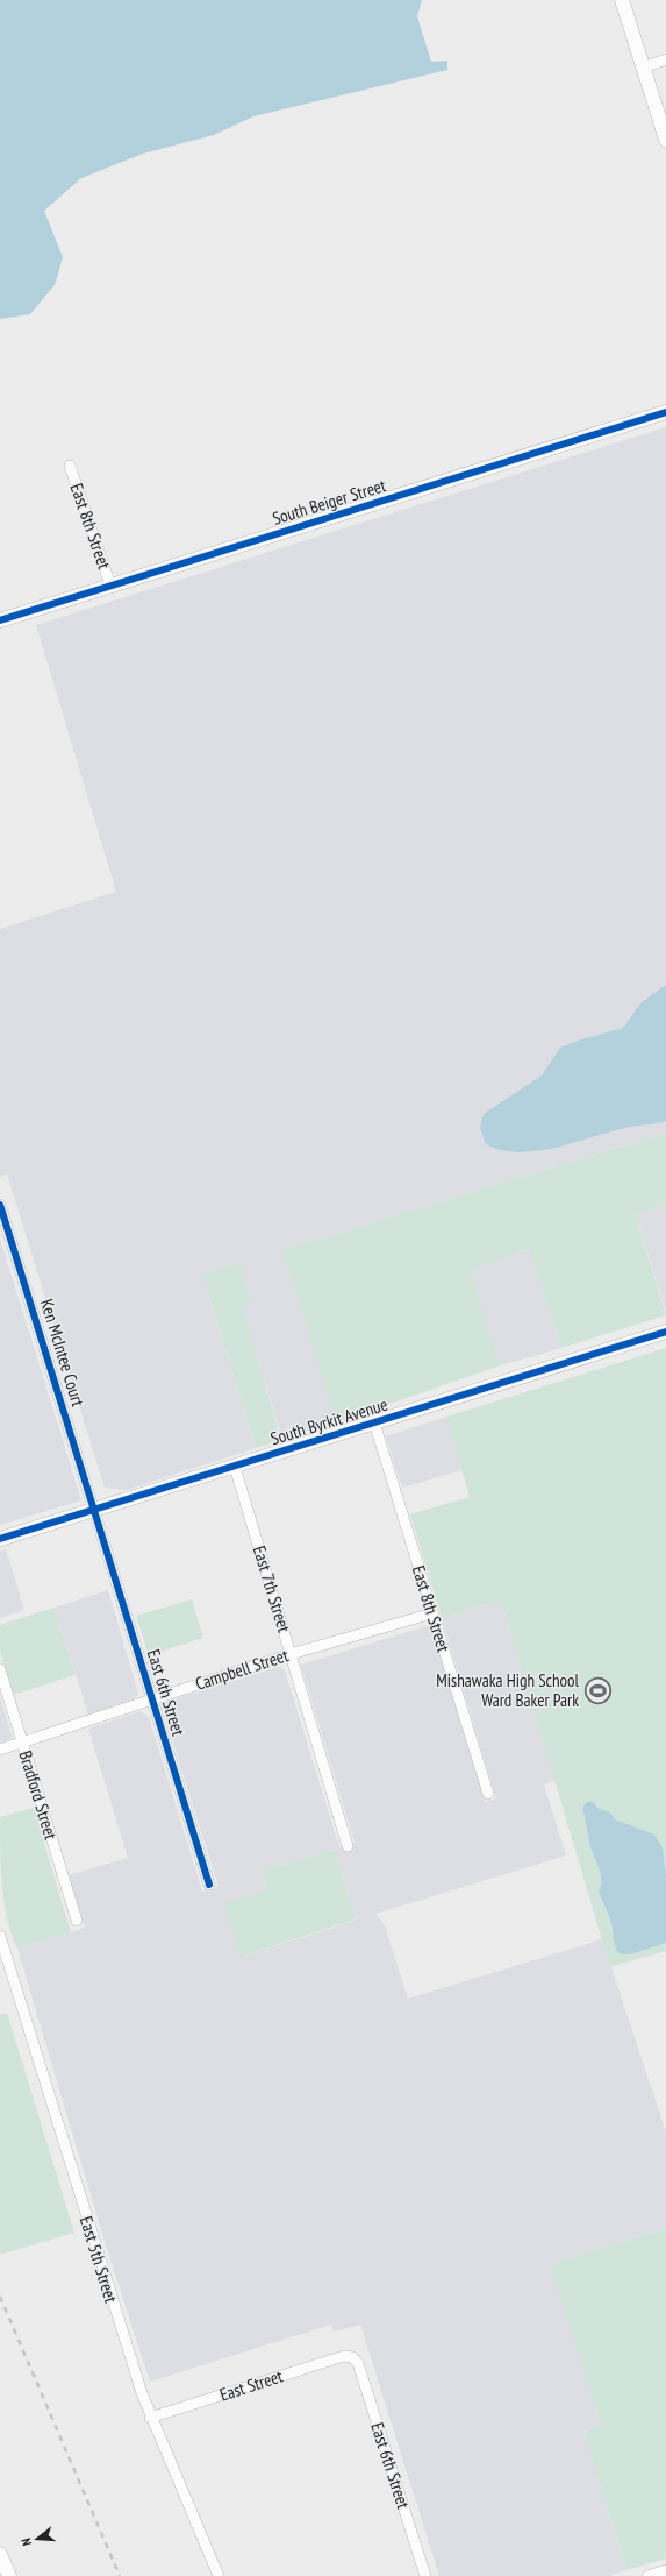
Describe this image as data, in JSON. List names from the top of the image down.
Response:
{
  "streets": {
    "street": [
      "South Beiger Street",
      "East 8th Street",
      "Ken McIntee Court",
      "South Byrkit Avenue",
      "East 7th Street",
      "Campbell Street",
      "East 6th Street",
      "Bradford Street",
      "East 5th Street",
      "East Street"
    ]
  },
  "crossings": [
    ["South Beiger Street", "East 8th Street"],
    ["East 8th Street", "South Byrkit Avenue"],
    ["East 8th Street", "Campbell Street"],
    ["Ken McIntee Court", "South Byrkit Avenue"],
    ["Ken McIntee Court", "East 6th Street"],
    ["South Byrkit Avenue", "East 7th Street"],
    ["South Byrkit Avenue", "East 6th Street"],
    ["East 7th Street", "Campbell Street"],
    ["Campbell Street", "East 6th Street"],
    ["Campbell Street", "Bradford Street"],
    ["East 6th Street", "East Street"],
    ["East 5th Street", "East Street"]
  ],
  "places": {
    "sports": ["Mishawaka High School Ward Baker Park"]
  },
  "north": "left"
}
